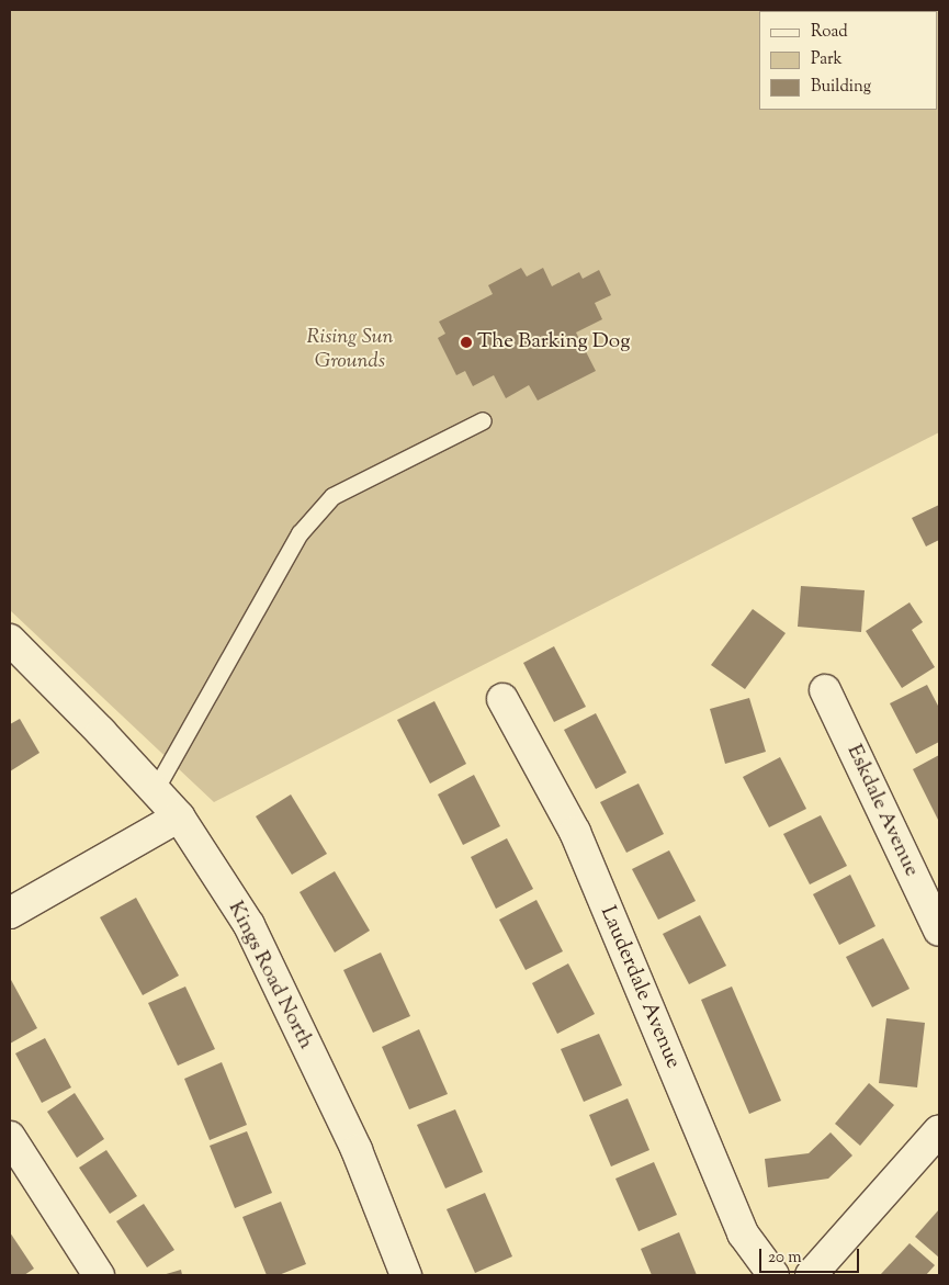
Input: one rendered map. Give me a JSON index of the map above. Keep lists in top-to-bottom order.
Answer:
{
  "streets": {
    "street": ["Eskdale Avenue", "Kings Road North", "Lauderdale Avenue"]
  },
  "parks": ["Rising Sun Grounds"],
  "places": ["The Barking Dog"],
  "legend": ["Road", "Park", "Building"],
  "scale_bar": "20 m"
}
